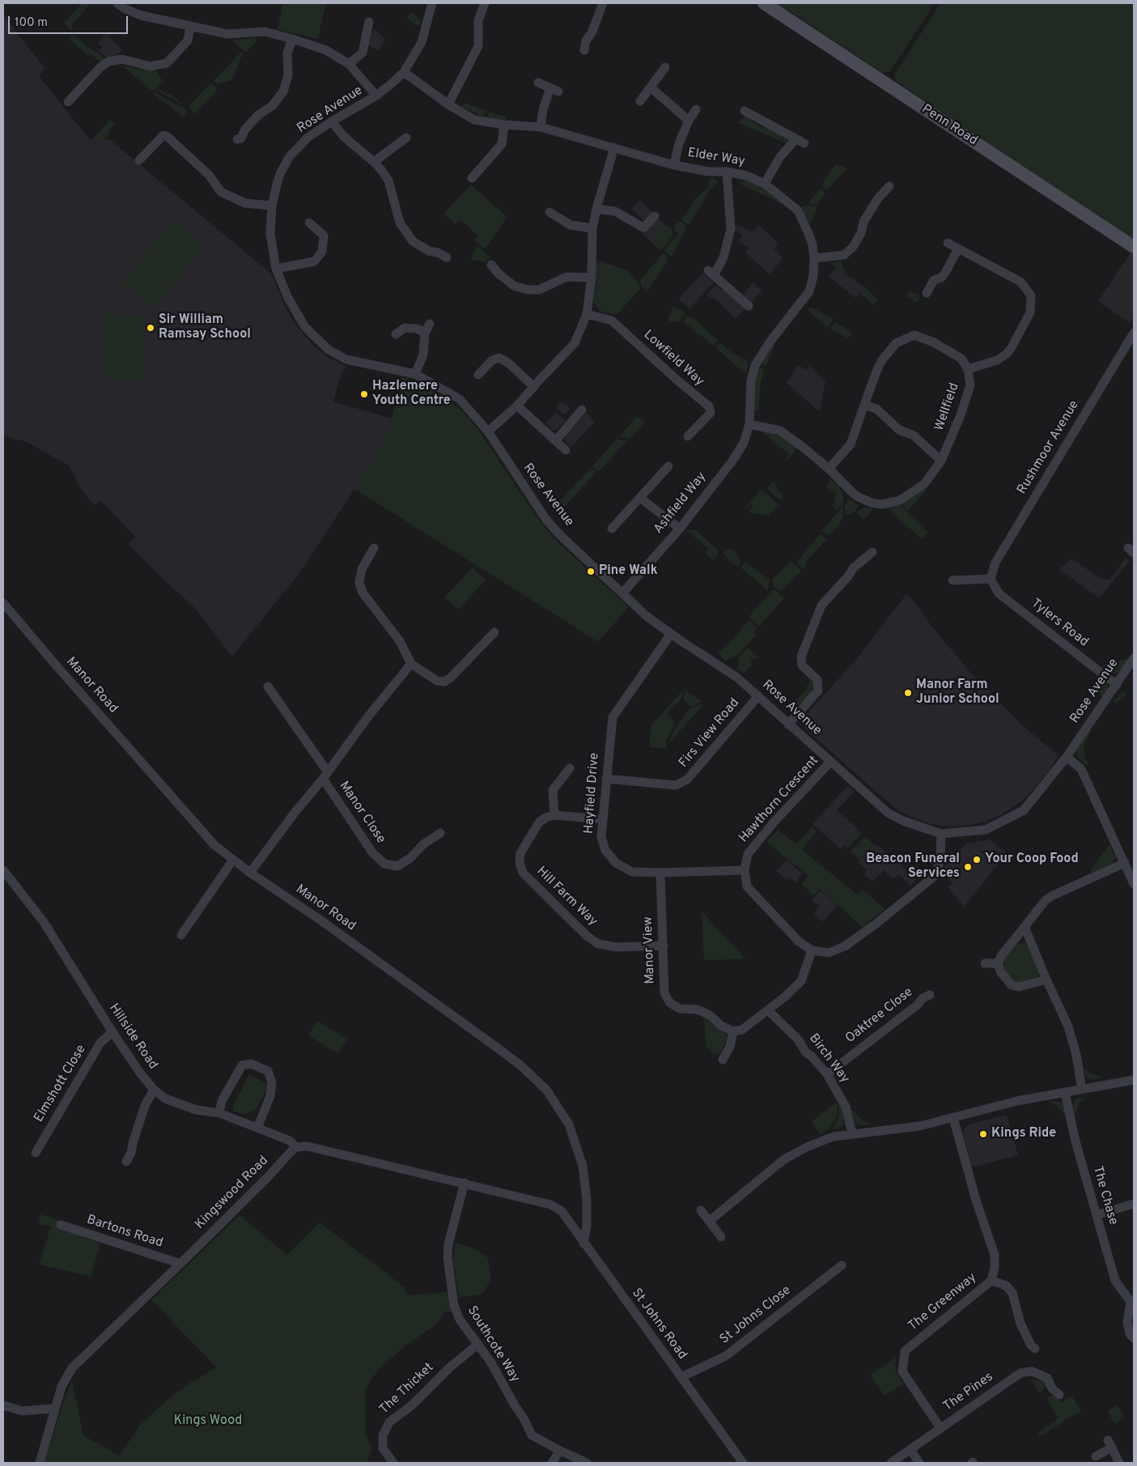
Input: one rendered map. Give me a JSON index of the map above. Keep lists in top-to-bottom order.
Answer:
{
  "streets": {
    "main road": ["Penn Road"],
    "street": [
      "Rose Avenue",
      "Elder Way",
      "Lowfield Way",
      "Wellfield",
      "Rushmoor Avenue",
      "Ashfield Way",
      "Tylers Road",
      "Manor Road",
      "Firs View Road",
      "Hayfield Drive",
      "Hawthorn Crescent",
      "Manor Close",
      "Hill Farm Way",
      "Manor View",
      "Oaktree Close",
      "Hillside Road",
      "Birch Way",
      "Elmshott Close",
      "Kingswood Road",
      "The Chase",
      "Bartons Road",
      "The Greenway",
      "St Johns Close",
      "St Johns Road",
      "Southcote Way",
      "The Thicket",
      "The Pines"
    ]
  },
  "crossings": [
    ["Rose Avenue", "Elder Way"],
    ["Rose Avenue", "Ashfield Way"],
    ["Rose Avenue", "Tylers Road"],
    ["Rose Avenue", "Firs View Road"],
    ["Rose Avenue", "Hayfield Drive"],
    ["Rose Avenue", "Hawthorn Crescent"],
    ["Elder Way", "Wellfield"],
    ["Elder Way", "Ashfield Way"],
    ["Wellfield", "Ashfield Way"],
    ["Rushmoor Avenue", "Tylers Road"],
    ["Manor Road", "Manor Close"],
    ["Manor Road", "St Johns Road"],
    ["Firs View Road", "Hayfield Drive"],
    ["Hayfield Drive", "Hawthorn Crescent"],
    ["Hayfield Drive", "Manor View"],
    ["Hill Farm Way", "Manor View"],
    ["Oaktree Close", "Birch Way"],
    ["Hillside Road", "Elmshott Close"],
    ["Hillside Road", "Kingswood Road"],
    ["Kingswood Road", "Bartons Road"],
    ["The Greenway", "The Pines"],
    ["St Johns Close", "St Johns Road"],
    ["St Johns Road", "Southcote Way"],
    ["Southcote Way", "The Thicket"]
  ],
  "parks": ["Kings Wood"],
  "places": [
    "Sir William Ramsay School",
    "Hazlemere Youth Centre",
    "Pine Walk",
    "Manor Farm Junior School",
    "Your Coop Food",
    "Beacon Funeral Services",
    "Kings Ride"
  ],
  "scale_bar": "100 m"
}
